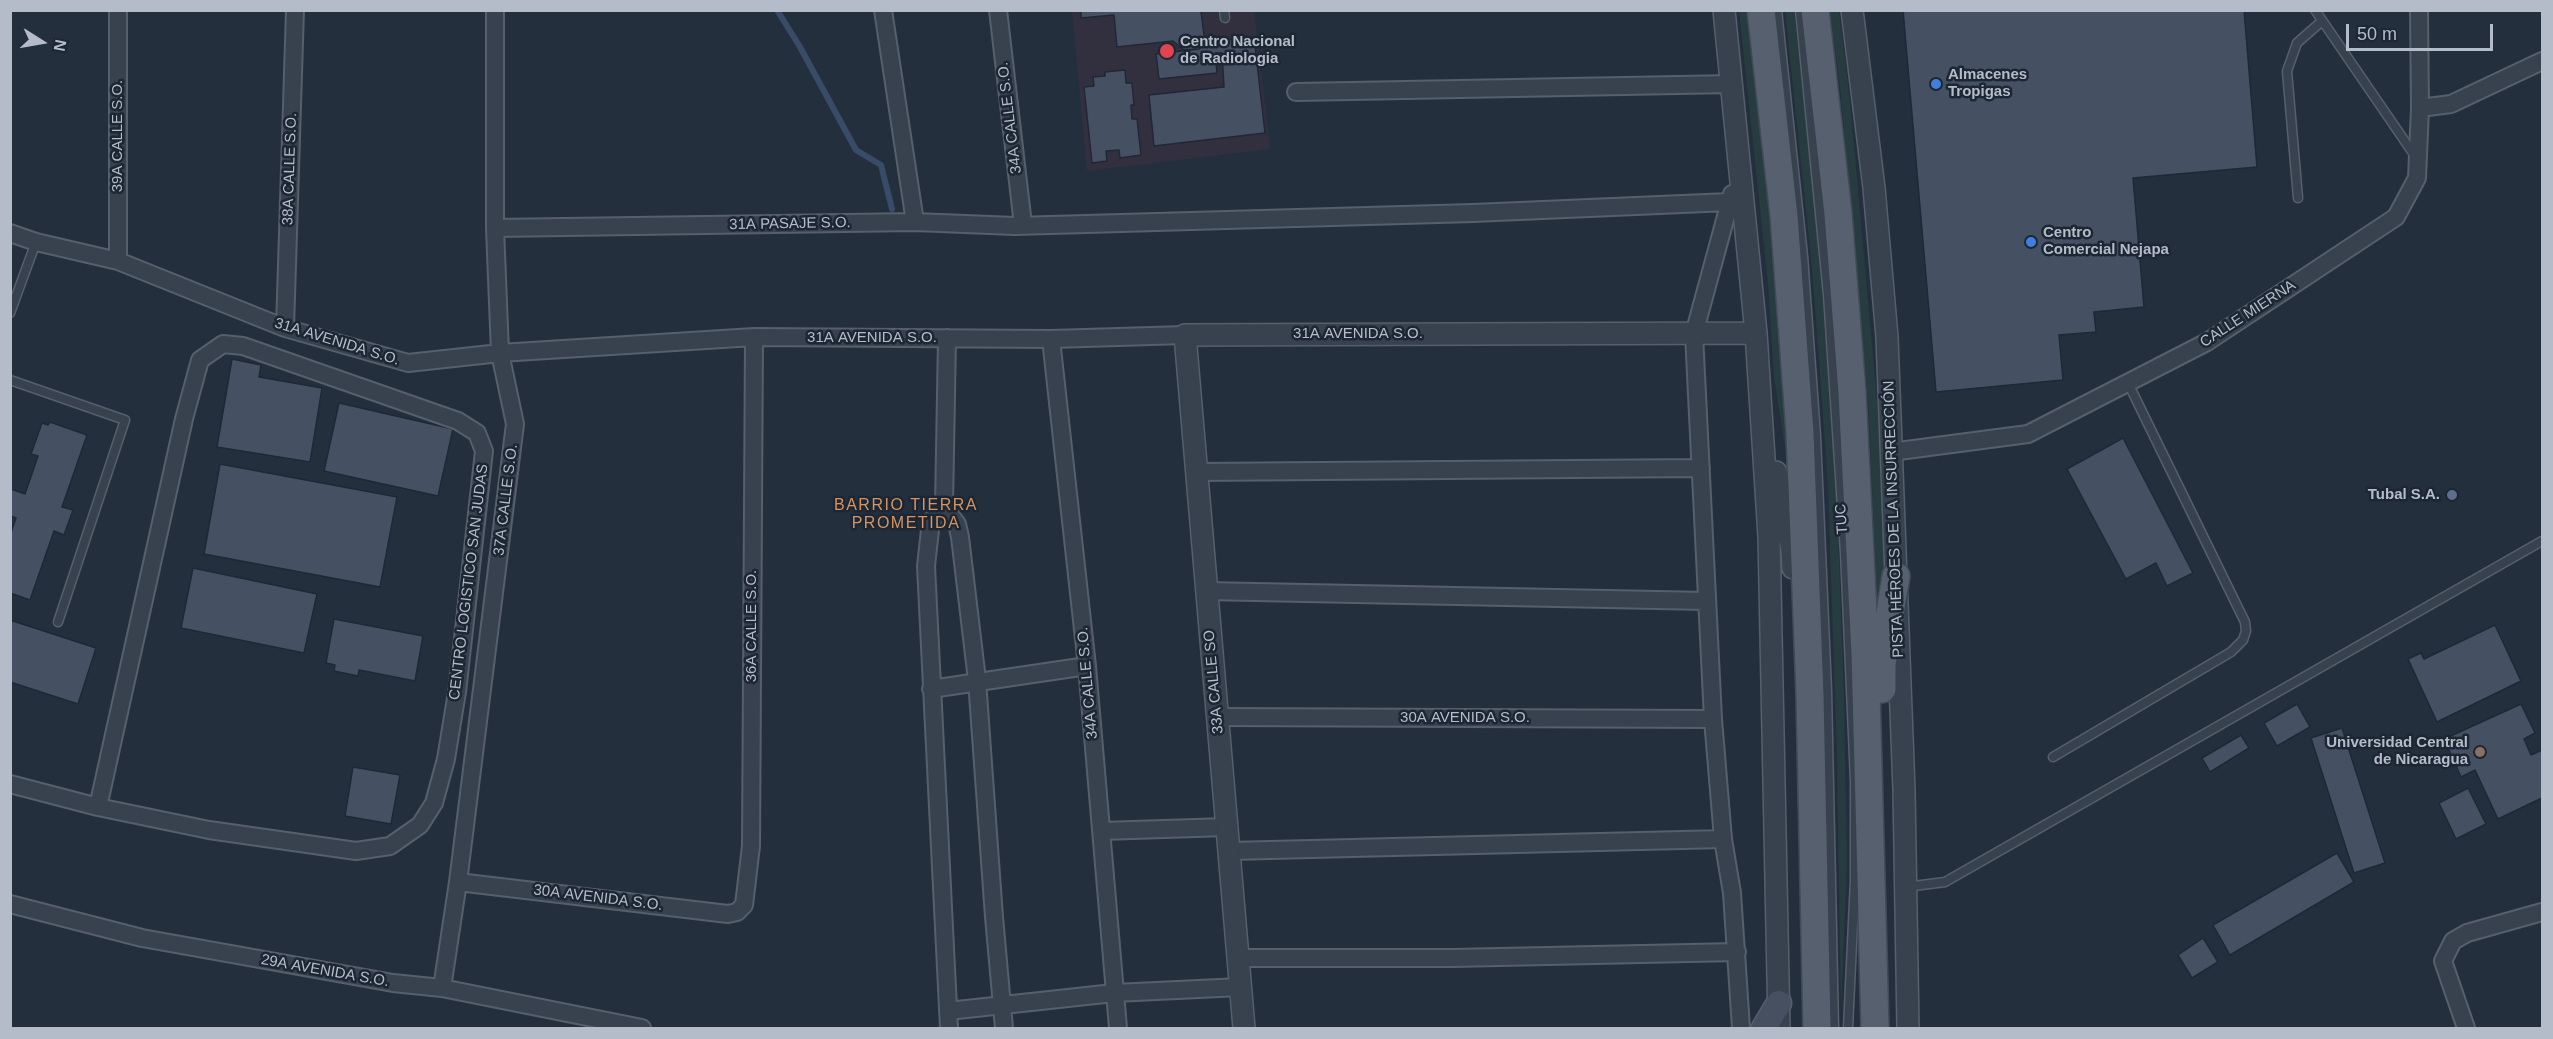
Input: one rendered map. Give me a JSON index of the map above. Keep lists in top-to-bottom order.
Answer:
{
  "streets": {
    "street": [
      "34A CALLE S.O.",
      "39A CALLE S.O.",
      "38A CALLE S.O.",
      "31A PASAJE S.O.",
      "CALLE MIERNA",
      "31A AVENIDA S.O.",
      "37A CALLE S.O.",
      "PISTA HÉROES DE LA INSURRECCIÓN",
      "CENTRO LOGISTICO SAN JUDAS",
      "36A CALLE S.O.",
      "33A CALLE SO",
      "30A AVENIDA S.O.",
      "29A AVENIDA S.O."
    ],
    "lane": ["TUC"]
  },
  "crossings": [
    ["34A CALLE S.O.", "31A PASAJE S.O."],
    ["34A CALLE S.O.", "31A AVENIDA S.O."],
    ["39A CALLE S.O.", "31A AVENIDA S.O."],
    ["38A CALLE S.O.", "31A AVENIDA S.O."],
    ["31A PASAJE S.O.", "37A CALLE S.O."],
    ["CALLE MIERNA", "PISTA HÉROES DE LA INSURRECCIÓN"],
    ["31A AVENIDA S.O.", "37A CALLE S.O."],
    ["31A AVENIDA S.O.", "36A CALLE S.O."],
    ["31A AVENIDA S.O.", "33A CALLE SO"],
    ["37A CALLE S.O.", "30A AVENIDA S.O."],
    ["37A CALLE S.O.", "29A AVENIDA S.O."],
    ["36A CALLE S.O.", "30A AVENIDA S.O."],
    ["33A CALLE SO", "30A AVENIDA S.O."]
  ],
  "districts": ["BARRIO TIERRA PROMETIDA"],
  "places": [
    "Centro Nacional de Radiologia",
    "Almacenes Tropigas",
    "Centro Comercial Nejapa",
    "Tubal S.A.",
    "Universidad Central de Nicaragua"
  ],
  "scale_bar": "50 m",
  "north": "right"
}
